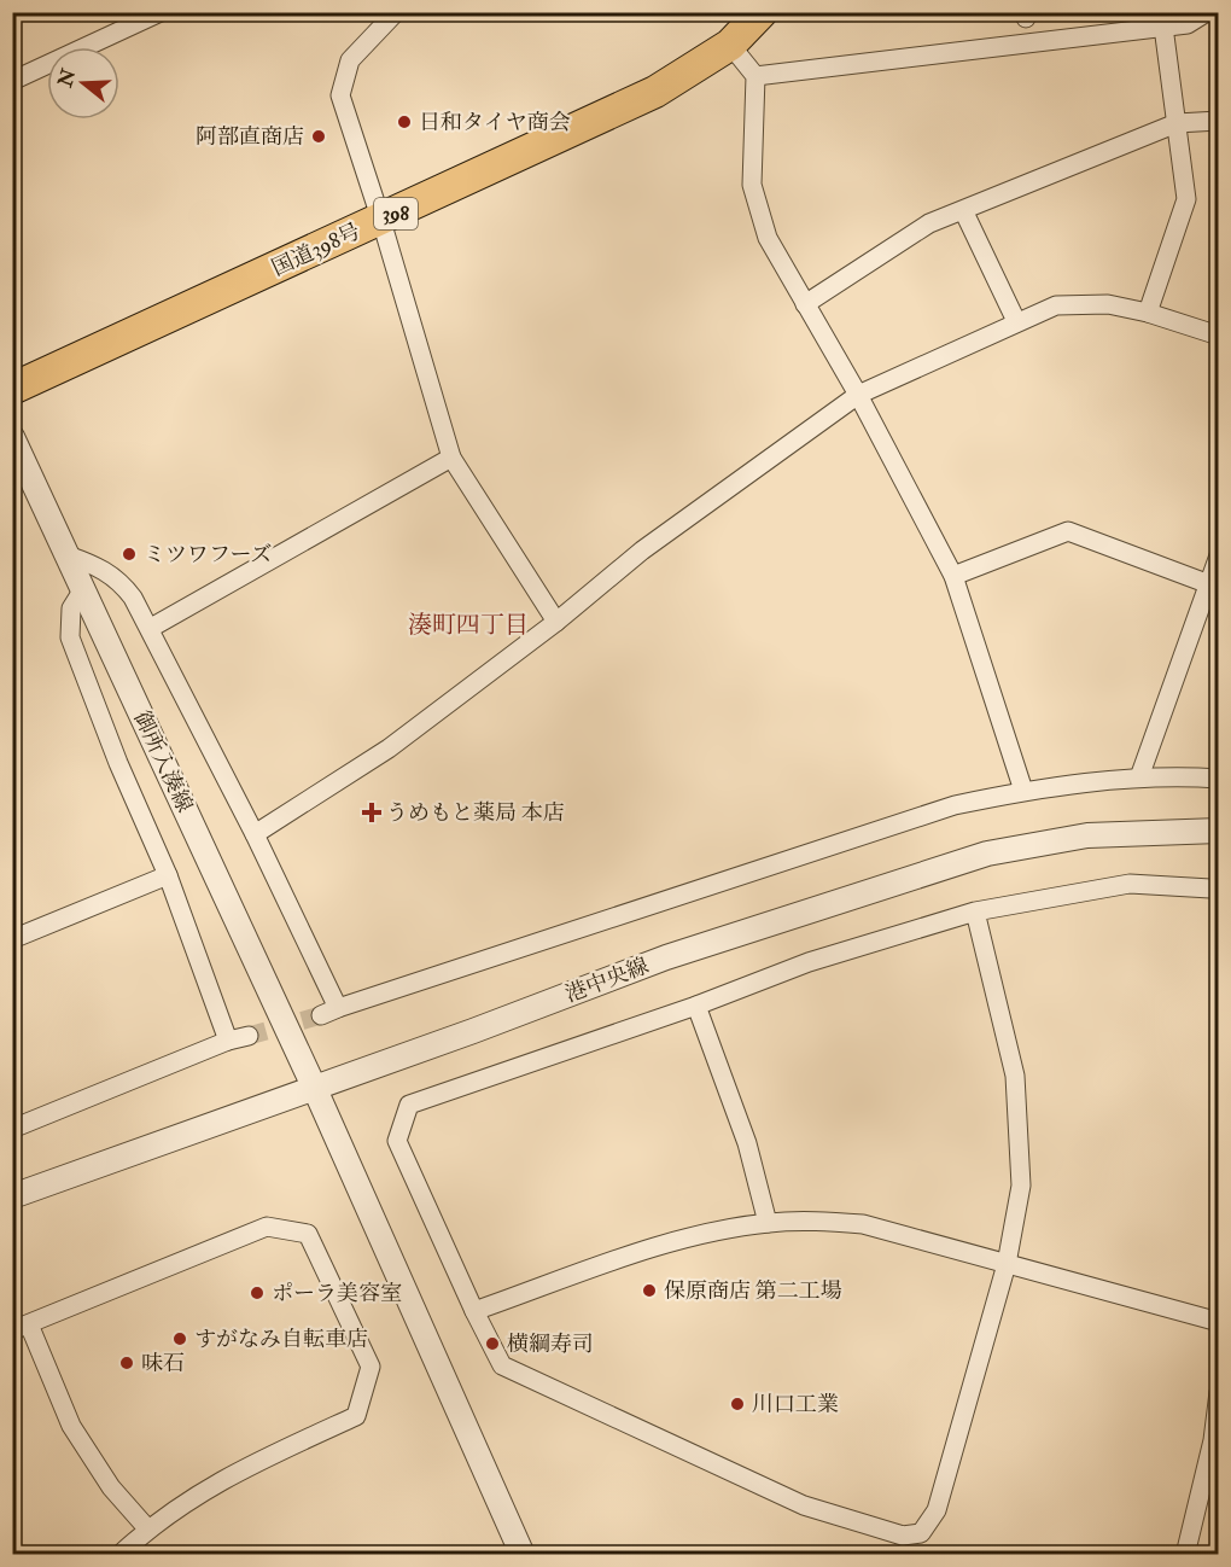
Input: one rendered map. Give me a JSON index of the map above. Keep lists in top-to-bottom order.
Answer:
{
  "streets": {
    "highway": ["398", "国道398号"],
    "street": ["御所入湊線", "港中央線"]
  },
  "crossings": [
    ["御所入湊線", "港中央線"]
  ],
  "districts": ["湊町四丁目"],
  "places": {
    "other": [
      "日和タイヤ商会",
      "阿部直商店",
      "ミツワフーズ",
      "保原商店 第二工場",
      "ポーラ美容室",
      "すがなみ自転車店",
      "横綱寿司",
      "味石",
      "川口工業"
    ],
    "health": ["うめもと薬局 本店"]
  },
  "north": "left"
}
